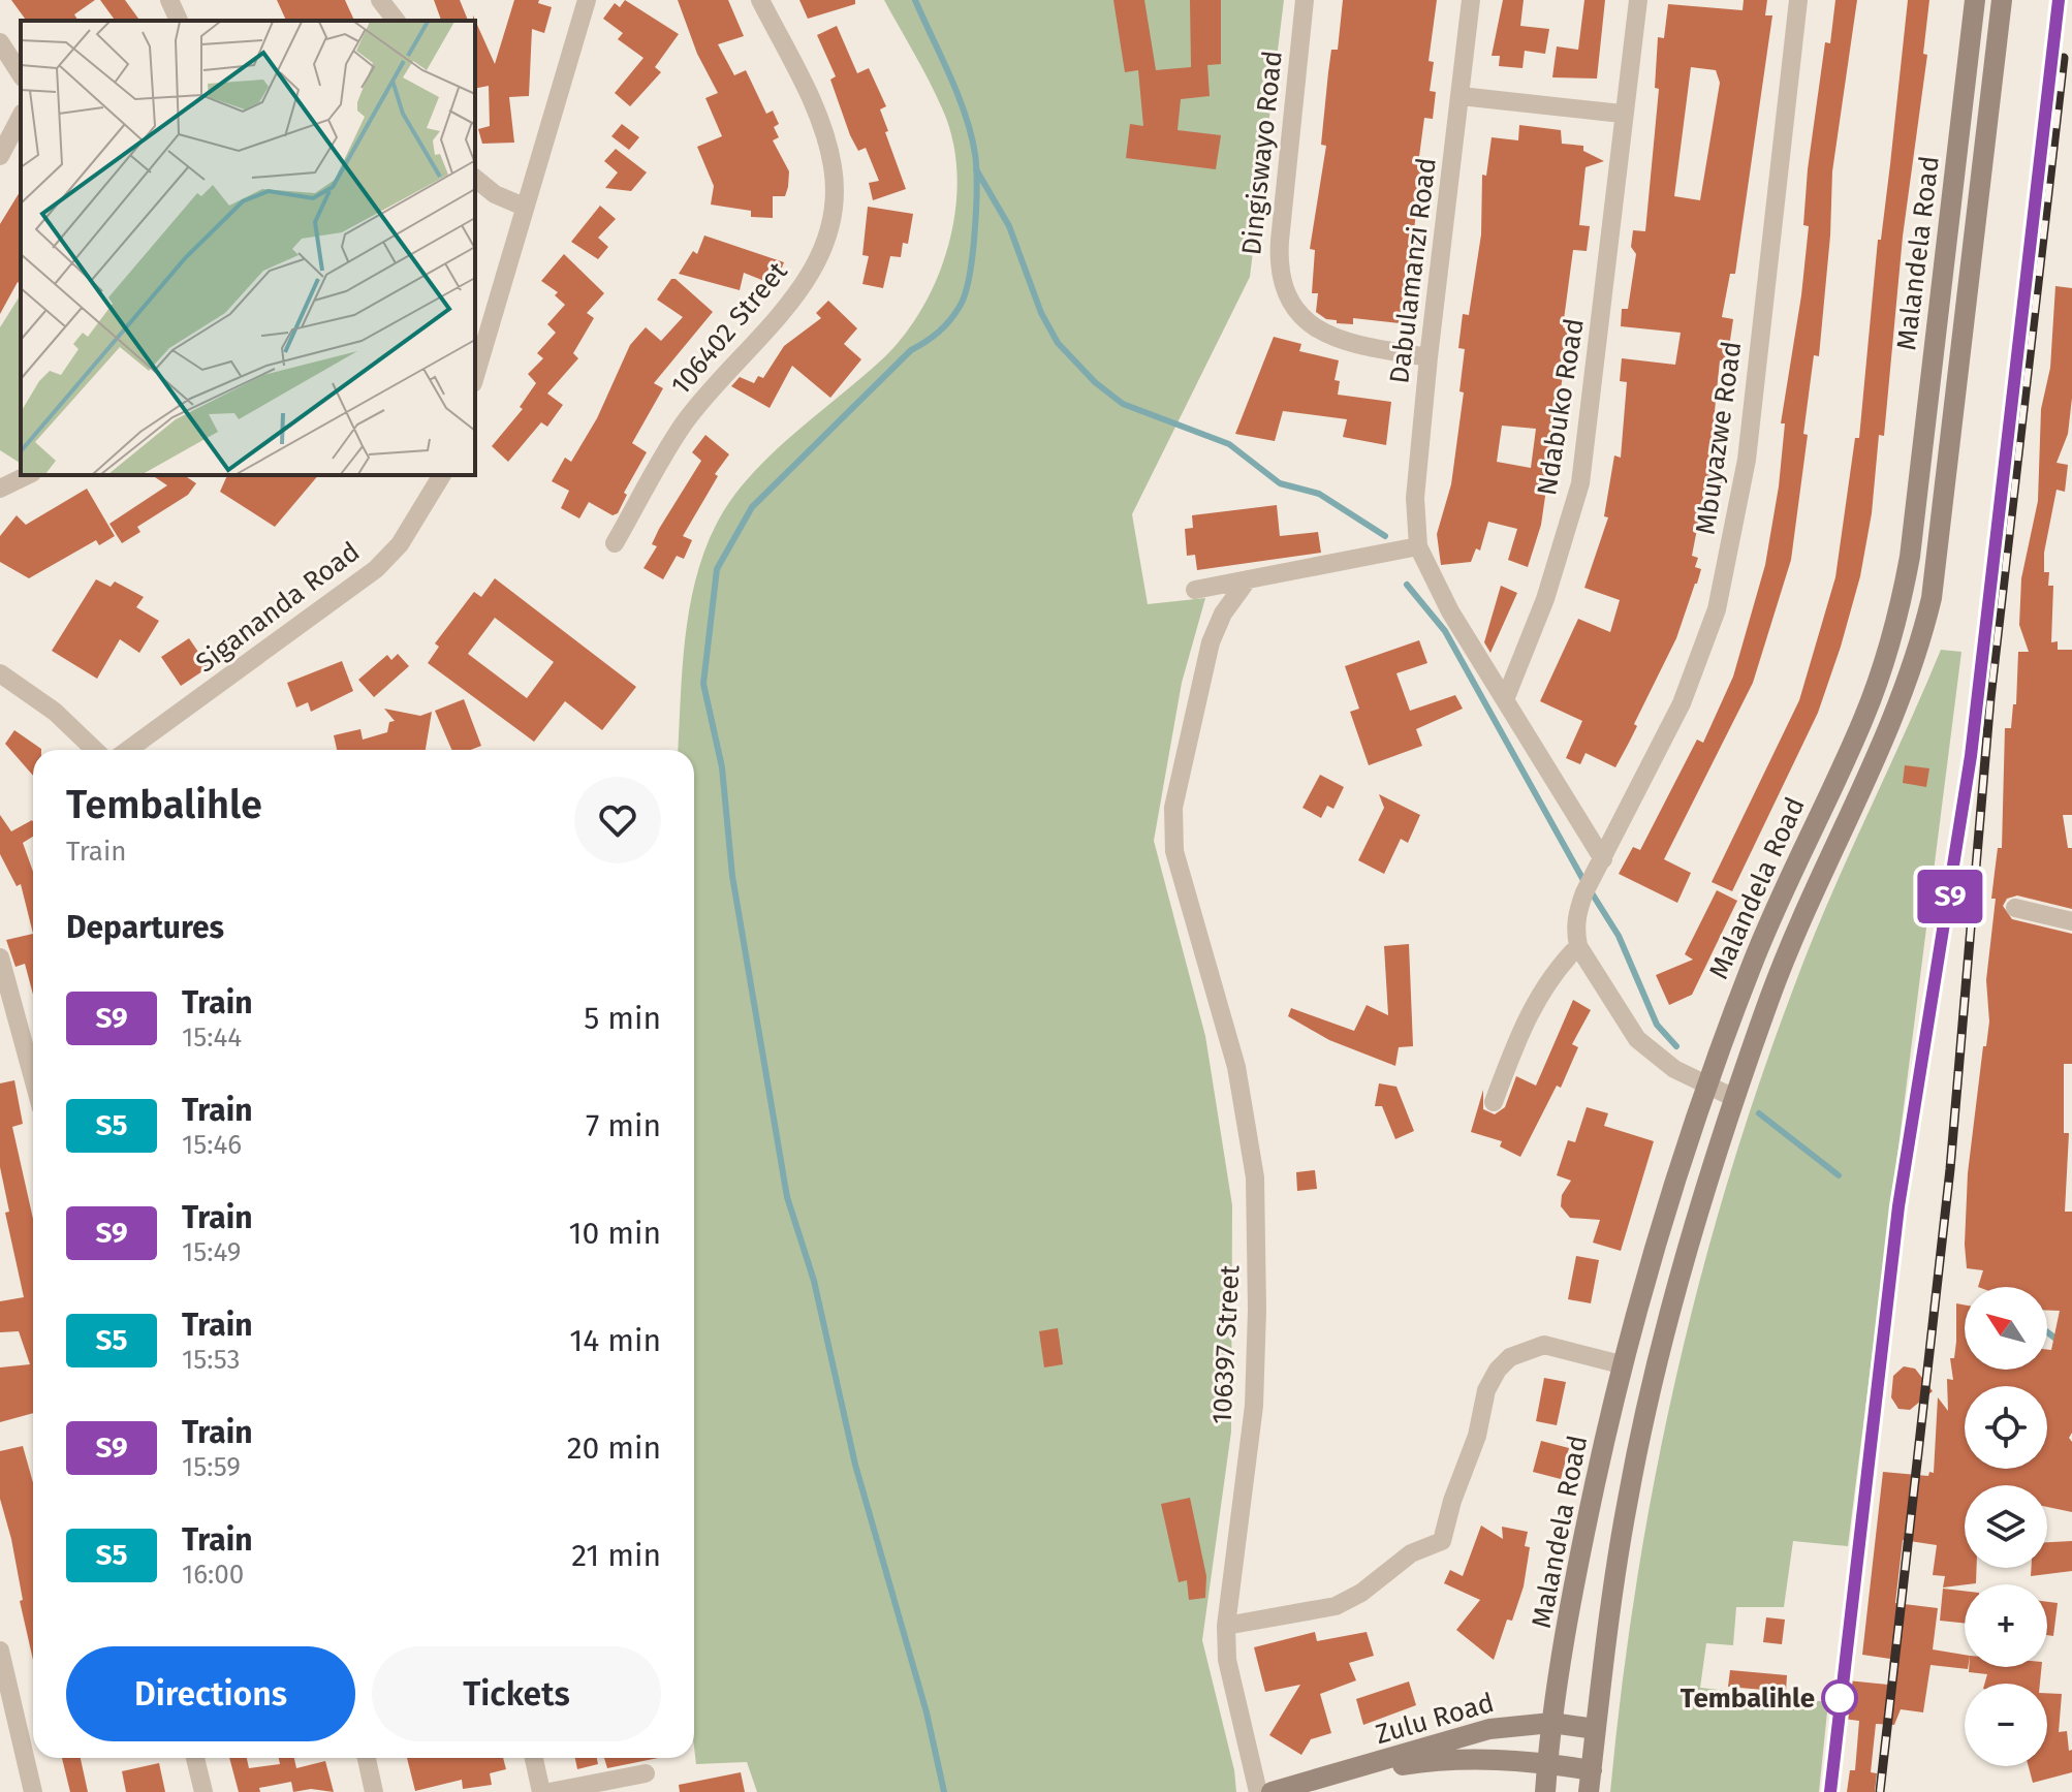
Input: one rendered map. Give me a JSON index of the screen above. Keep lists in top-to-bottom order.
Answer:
{
  "streets": {
    "main road": ["Malandela Road", "Zulu Road"],
    "street": [
      "Dingiswayo Road",
      "Dabulamanzi Road",
      "106402 Street",
      "Ndabuko Road",
      "Mbuyazwe Road",
      "Sigananda Road",
      "106397 Street"
    ]
  },
  "crossings": [
    ["Dingiswayo Road", "Dabulamanzi Road"],
    ["Malandela Road", "Zulu Road"],
    ["Dabulamanzi Road", "Ndabuko Road"],
    ["Dabulamanzi Road", "Mbuyazwe Road"]
  ],
  "places": ["Tembalihle"],
  "north": "top left",
  "page": {
    "on_map": "S9",
    "heading": [
      ["Tembalihle", "Train"],
      "Departures"
    ],
    "list": [
      {
        "mark": "S9",
        "name": "Train",
        "note": "15:44",
        "value": "5 min"
      },
      {
        "mark": "S5",
        "name": "Train",
        "note": "15:46",
        "value": "7 min"
      },
      {
        "mark": "S9",
        "name": "Train",
        "note": "15:49",
        "value": "10 min"
      },
      {
        "mark": "S5",
        "name": "Train",
        "note": "15:53",
        "value": "14 min"
      },
      {
        "mark": "S9",
        "name": "Train",
        "note": "15:59",
        "value": "20 min"
      },
      {
        "mark": "S5",
        "name": "Train",
        "note": "16:00",
        "value": "21 min"
      }
    ],
    "map_buttons": ["+", "−"],
    "buttons": ["Directions", "Tickets"]
  }
}
